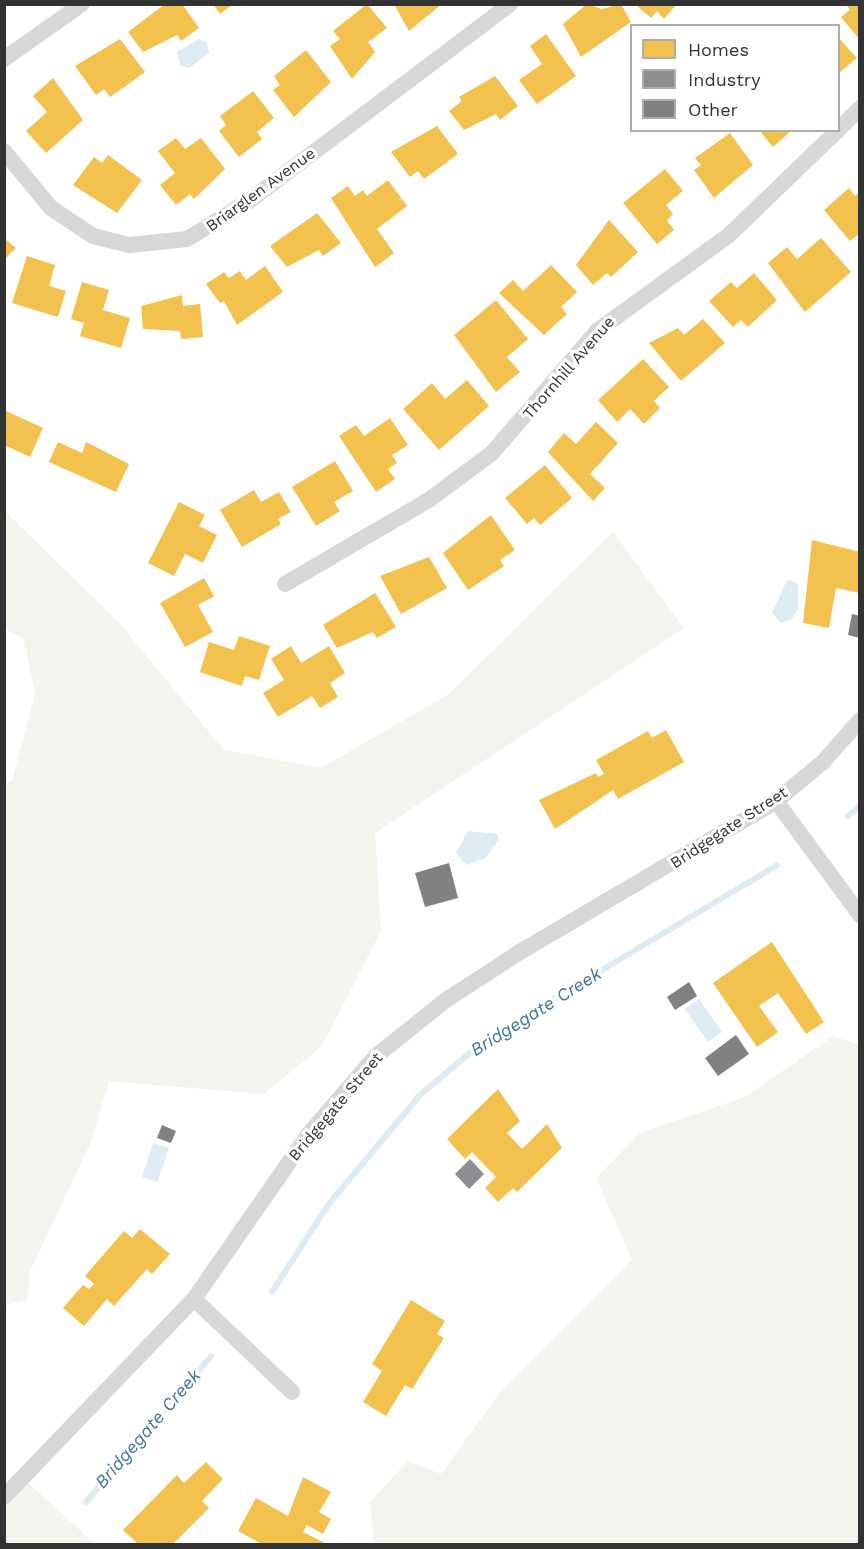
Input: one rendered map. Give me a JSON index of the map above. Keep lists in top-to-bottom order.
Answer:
{
  "streets": {
    "street": ["Briarglen Avenue", "Thornhill Avenue", "Bridgegate Street"]
  },
  "water": ["Bridgegate Creek"],
  "legend": ["Homes", "Industry", "Other"]
}
